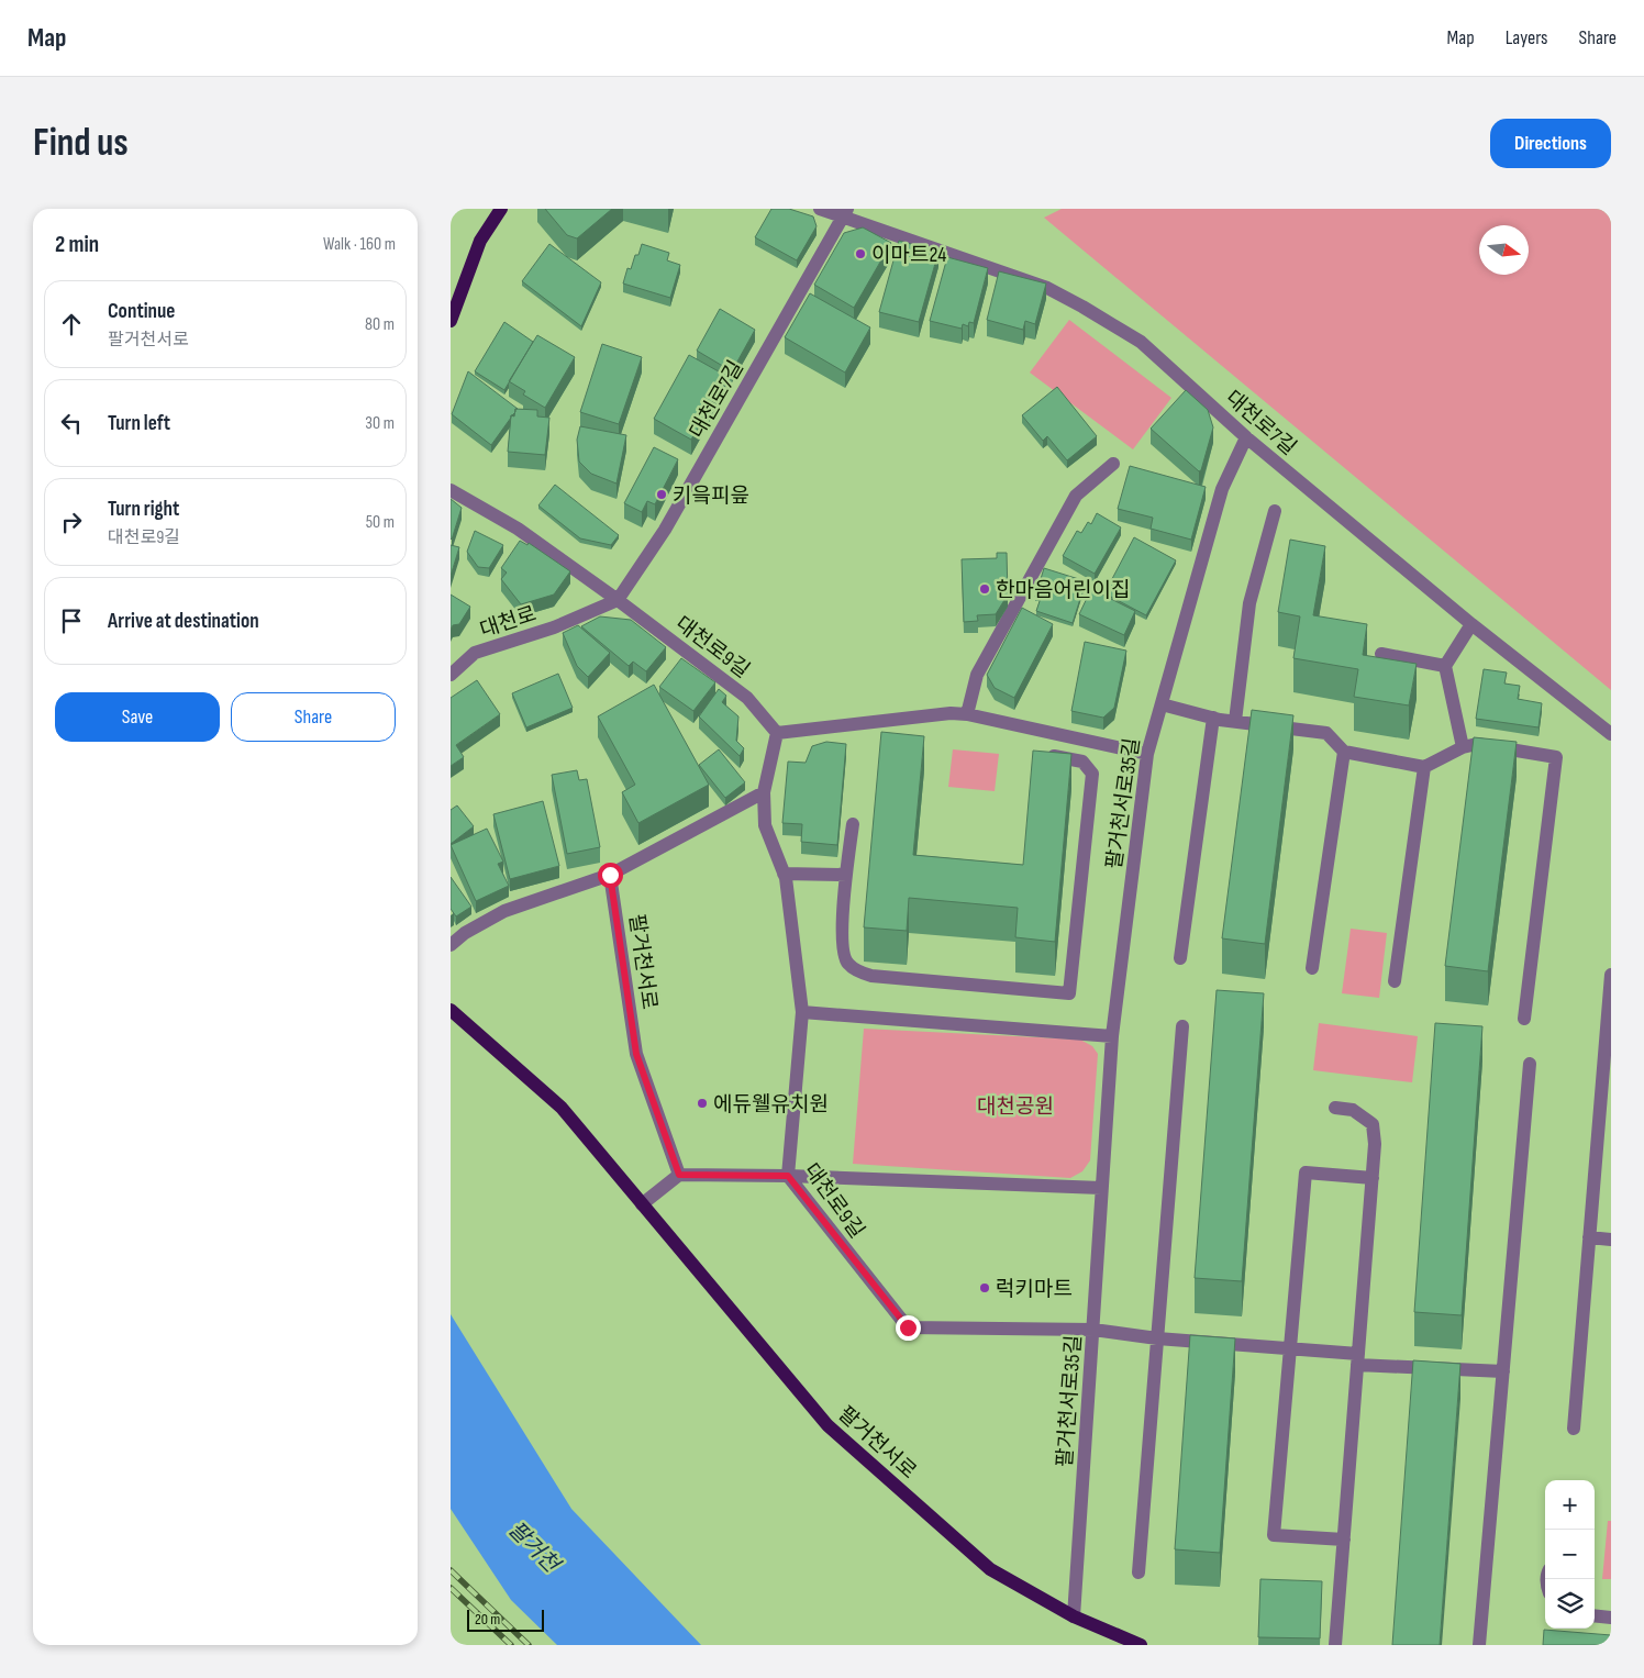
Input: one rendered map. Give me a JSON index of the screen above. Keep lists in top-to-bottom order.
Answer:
{
  "streets": {
    "main road": ["팔거천서로"],
    "street": [
      "대천로7길",
      "대천로",
      "대천로9길",
      "팔거천서로35길"
    ]
  },
  "crossings": [
    ["대천로7길", "대천로"],
    ["대천로7길", "대천로9길"],
    ["대천로7길", "팔거천서로35길"],
    ["대천로", "대천로9길"],
    ["대천로9길", "팔거천서로35길"],
    ["팔거천서로35길", "팔거천서로"]
  ],
  "water": ["팔거천"],
  "parks": ["대천공원"],
  "places": [
    "이마트24",
    "키읔피읖",
    "한마음어린이집",
    "에듀웰유치원",
    "럭키마트"
  ],
  "scale_bar": "20 m",
  "north": "right",
  "page": {
    "header": "Map",
    "nav": ["Map", "Layers", "Share"],
    "buttons": [
      "Directions",
      ["Save", "Share"]
    ],
    "title": "Find us",
    "heading": ["2 min", "Walk · 160 m"],
    "list": [
      ["Continue", "팔거천서로", "80 m"],
      ["Turn left", "30 m"],
      ["Turn right", "대천로9길", "50 m"],
      "Arrive at destination"
    ],
    "map_buttons": ["+", "−"],
    "scale": "20 m"
  }
}
